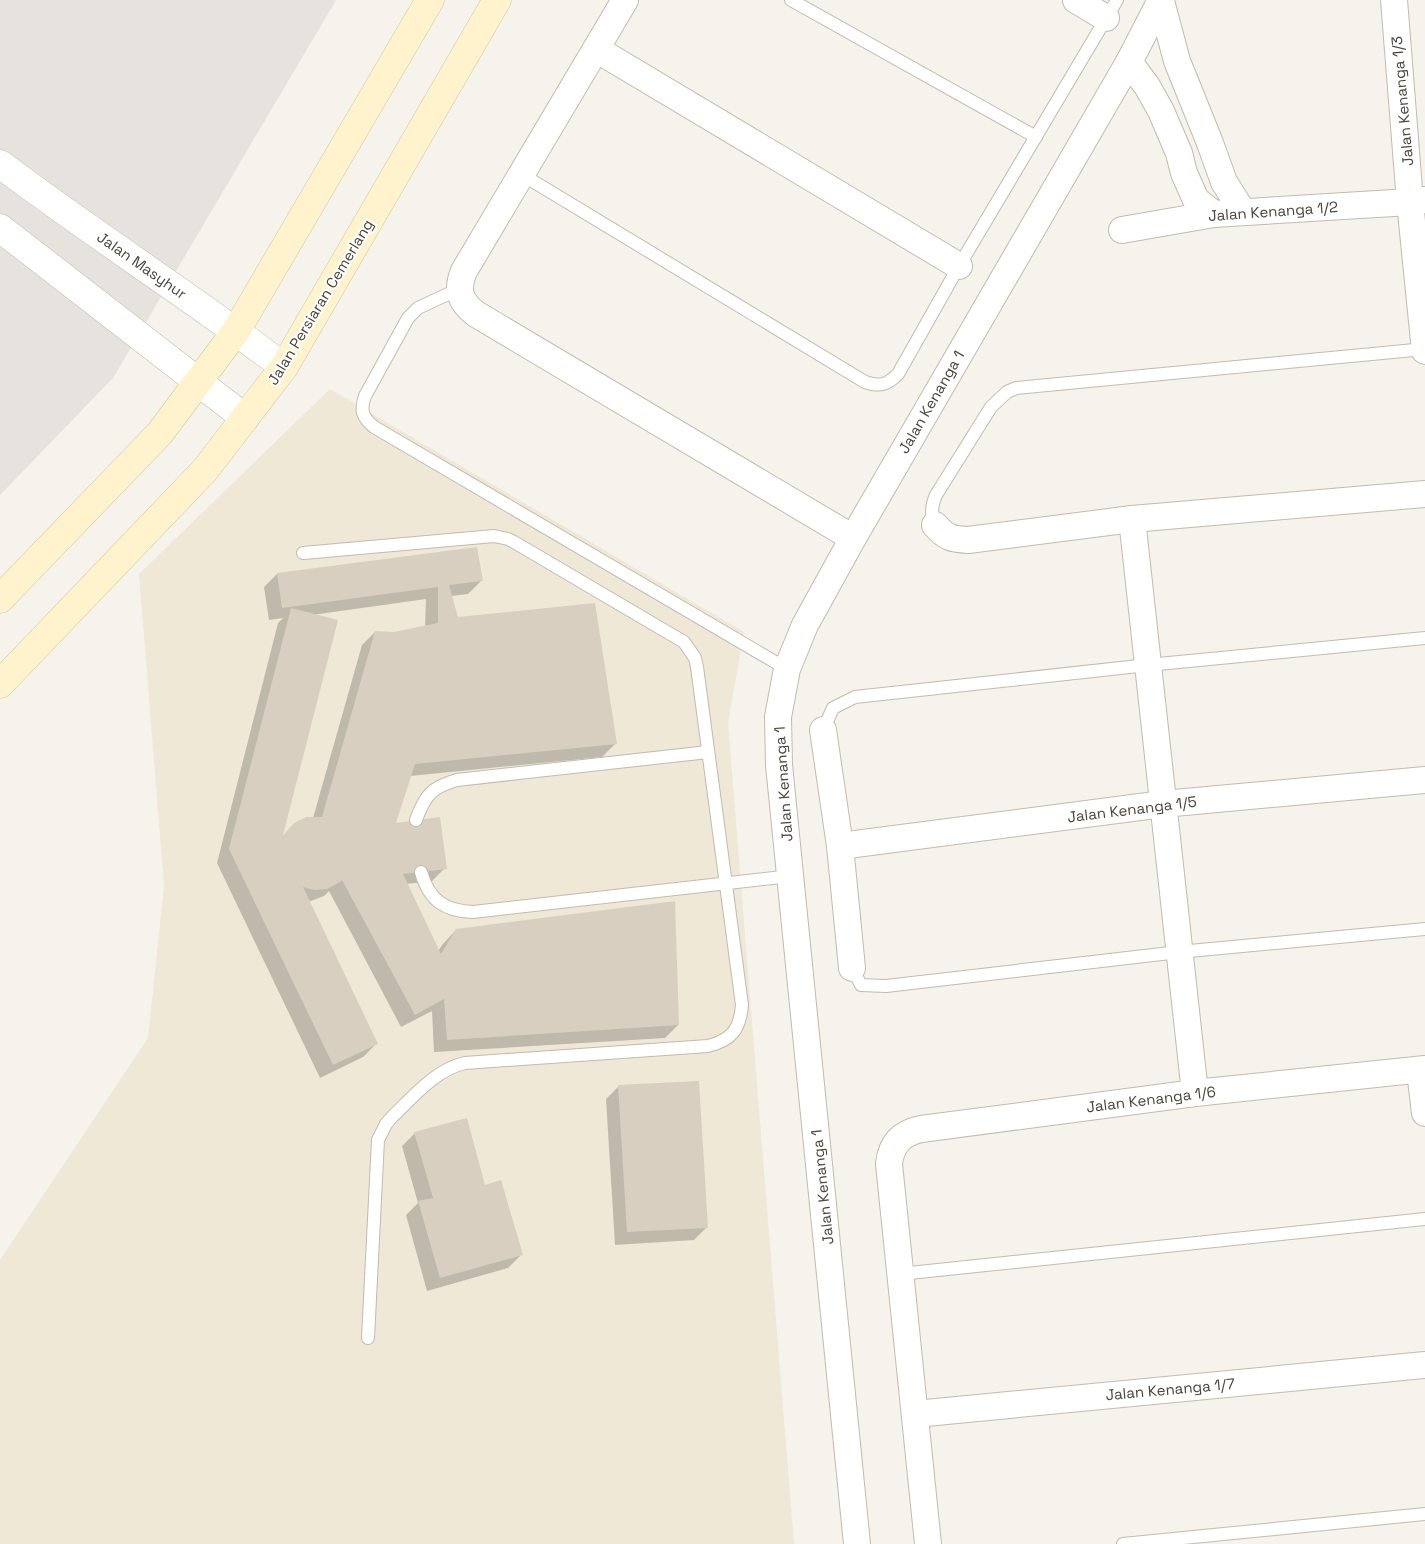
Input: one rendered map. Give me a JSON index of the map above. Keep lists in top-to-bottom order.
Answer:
{
  "streets": {
    "main road": ["Jalan Persiaran Cemerlang"],
    "street": [
      "Jalan Kenanga 1/3",
      "Jalan Kenanga 1/2",
      "Jalan Masyhur",
      "Jalan Kenanga 1",
      "Jalan Kenanga 1/5",
      "Jalan Kenanga 1/6",
      "Jalan Kenanga 1/7"
    ]
  },
  "crossings": [
    ["Jalan Kenanga 1/3", "Jalan Kenanga 1/2"],
    ["Jalan Masyhur", "Jalan Persiaran Cemerlang"]
  ]
}
